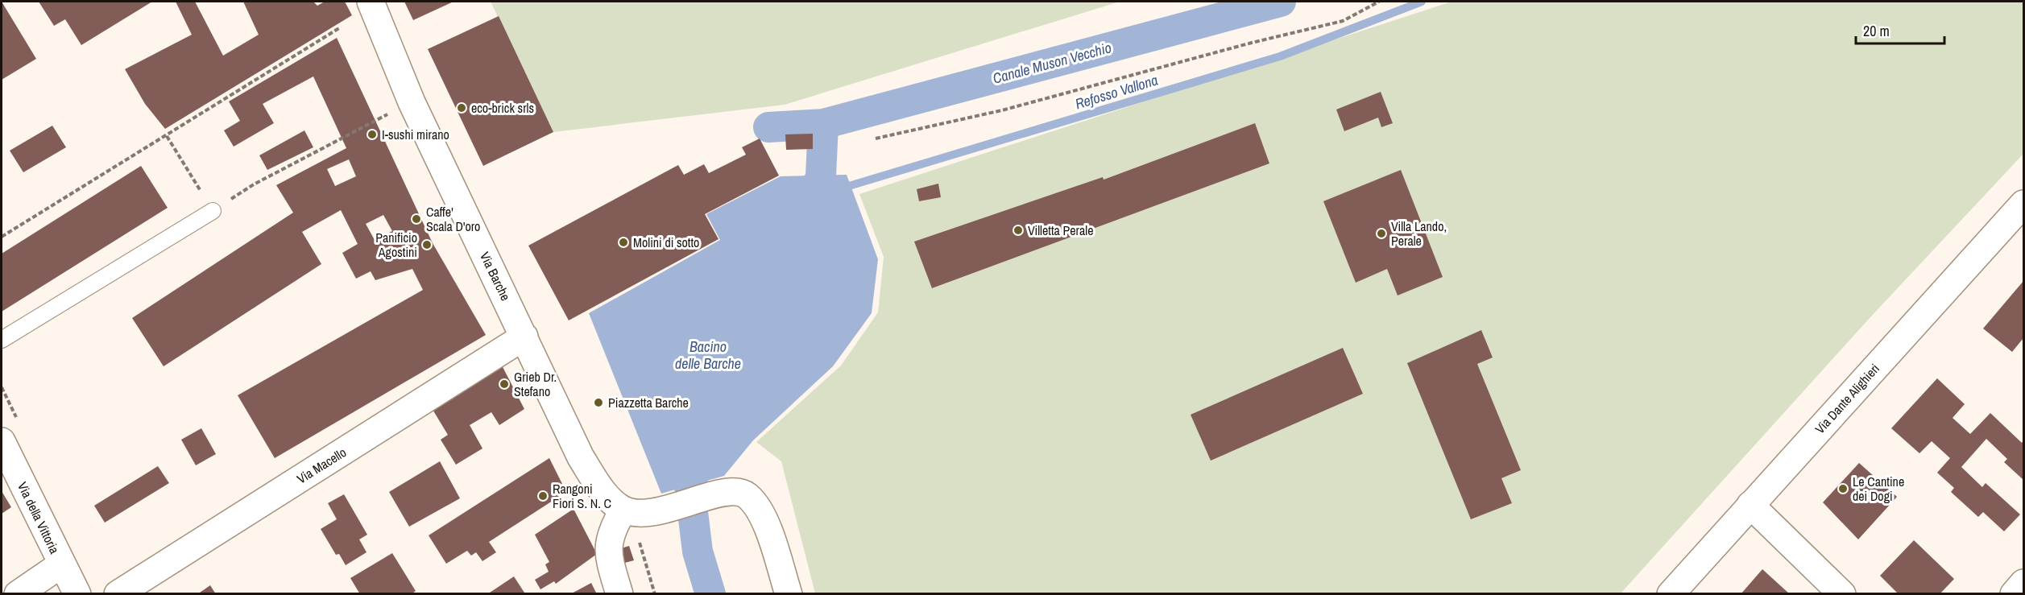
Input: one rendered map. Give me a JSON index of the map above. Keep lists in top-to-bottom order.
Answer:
{
  "streets": {
    "street": [
      "Via Barche",
      "Via Dante Alighieri",
      "Via Macello",
      "Via della Vittoria"
    ]
  },
  "crossings": [
    ["Via Barche", "Via Macello"]
  ],
  "water": ["Canale Muson Vecchio", "Refosso Vallona", "Bacino delle Barche"],
  "places": [
    "eco-brick srls",
    "I-sushi mirano",
    "Caffe' Scala D'oro",
    "Villetta Perale",
    "Villa Lando, Perale",
    "Molini di sotto",
    "Panificio Agostini",
    "Grieb Dr. Stefano",
    "Piazzetta Barche",
    "Le Cantine dei Dogi",
    "Rangoni Fiori S. N. C"
  ],
  "scale_bar": "20 m"
}
